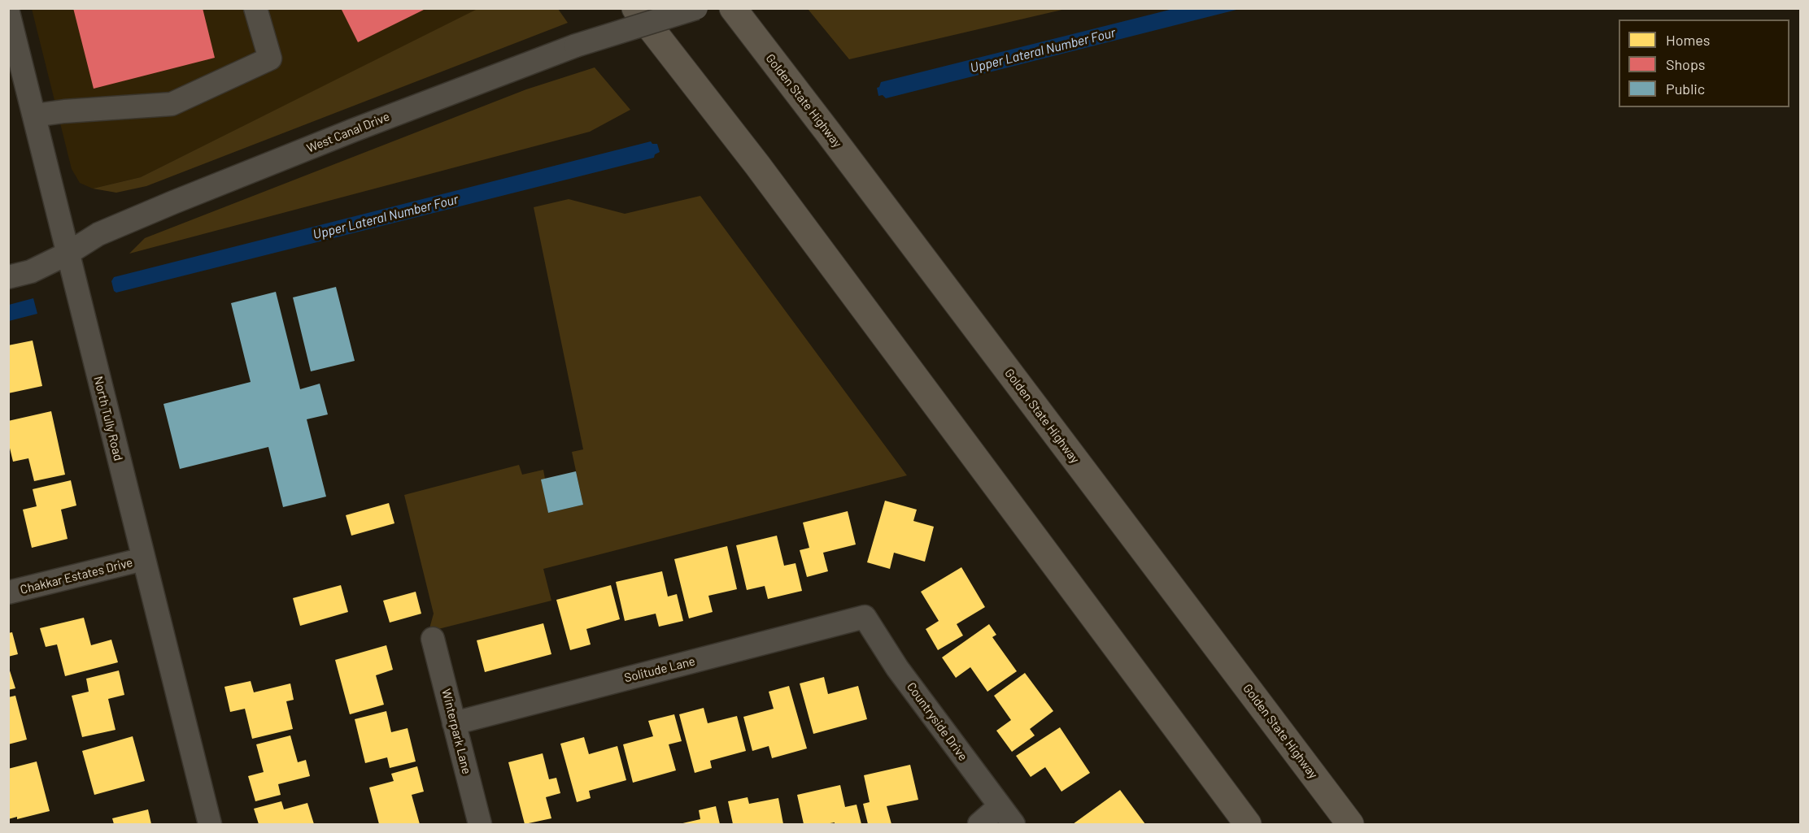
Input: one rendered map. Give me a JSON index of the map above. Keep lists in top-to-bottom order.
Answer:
{
  "streets": {
    "highway": ["Golden State Highway"],
    "street": [
      "West Canal Drive",
      "North Tully Road",
      "Chakkar Estates Drive",
      "Solitude Lane",
      "Countryside Drive",
      "Winterpark Lane"
    ]
  },
  "crossings": [
    ["West Canal Drive", "North Tully Road"],
    ["North Tully Road", "Chakkar Estates Drive"],
    ["Solitude Lane", "Countryside Drive"],
    ["Solitude Lane", "Winterpark Lane"]
  ],
  "water": ["Upper Lateral Number Four"],
  "legend": ["Homes", "Shops", "Public"]
}
